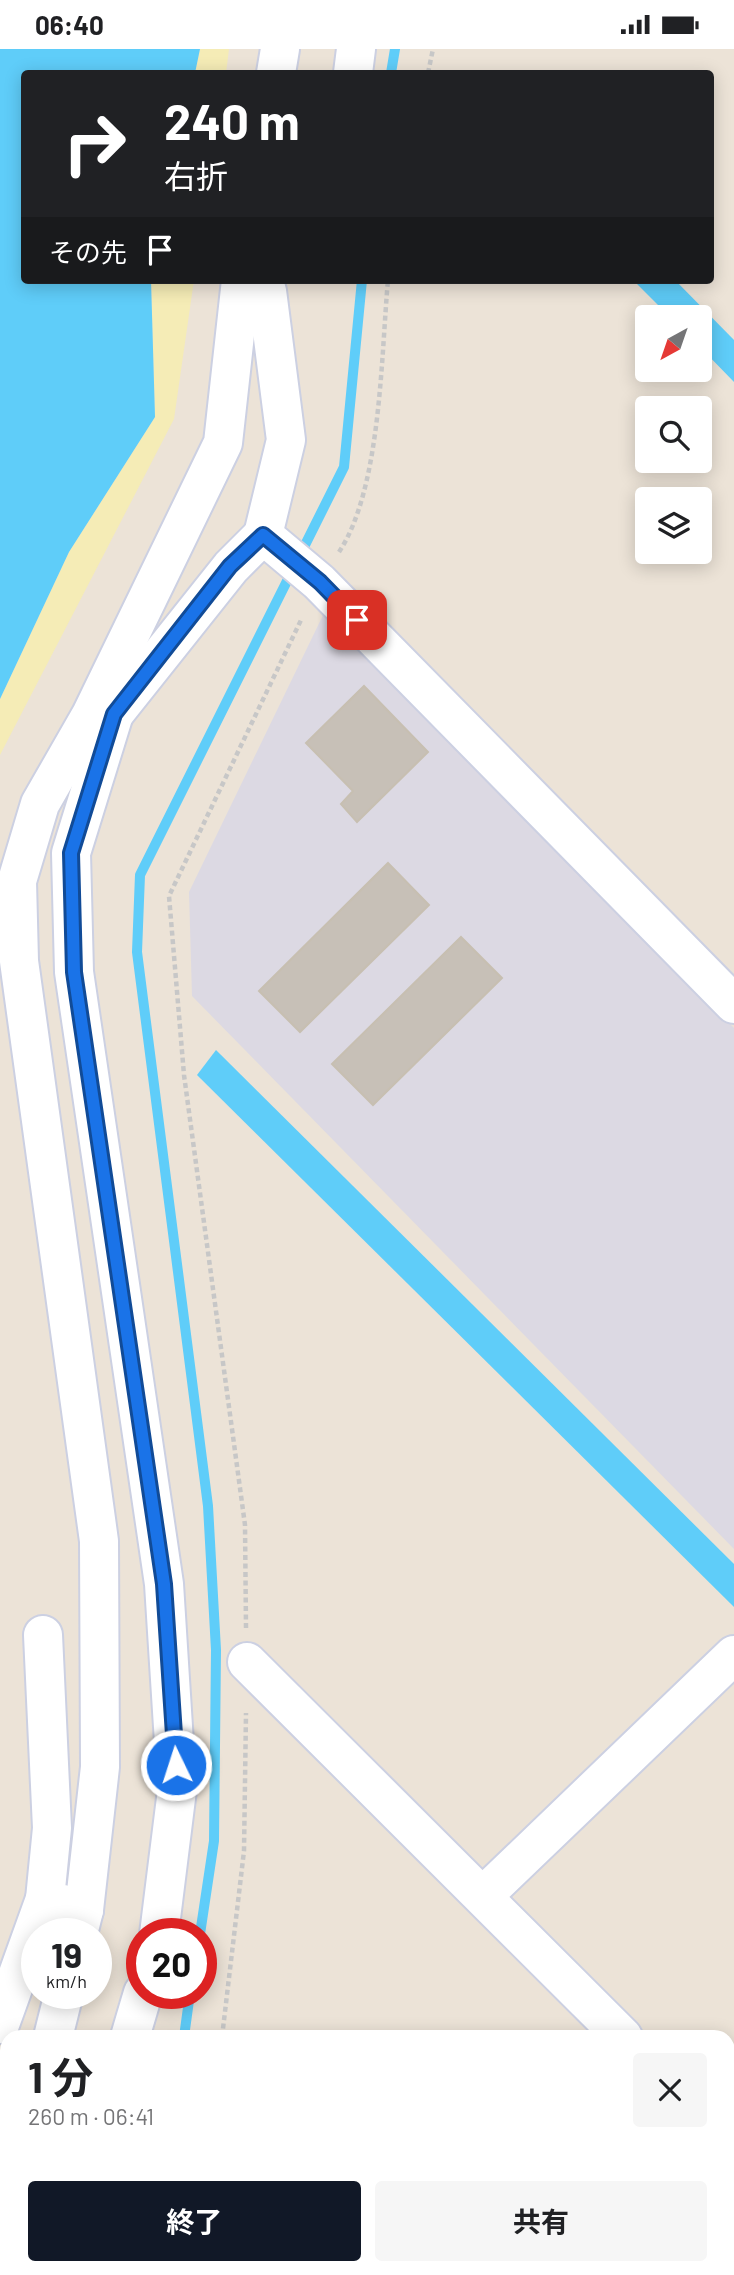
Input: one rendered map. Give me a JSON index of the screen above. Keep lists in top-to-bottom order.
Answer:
{
  "north": "bottom left",
  "page": {
    "status": "06:40",
    "turn": ["240 m", "右折"],
    "then": "その先",
    "speed": "19 km/h",
    "limit": "20",
    "heading": ["1 分", "260 m · 06:41"],
    "buttons": ["終了", "共有"]
  }
}
